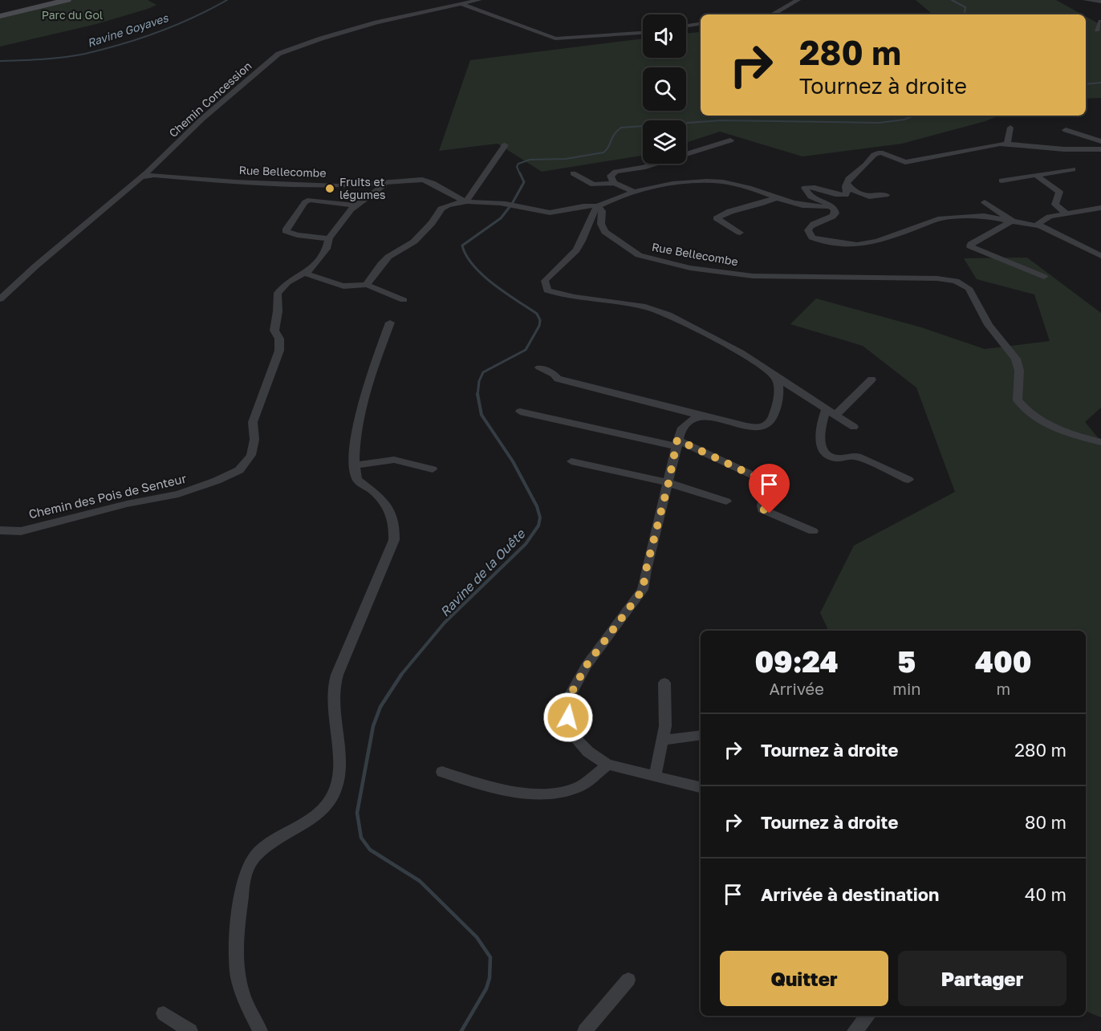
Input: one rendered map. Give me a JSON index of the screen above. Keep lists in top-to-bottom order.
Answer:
{
  "streets": {
    "street": ["Chemin Concession", "Rue Bellecombe", "Chemin des Pois de Senteur"]
  },
  "crossings": [
    ["Chemin Concession", "Rue Bellecombe"],
    ["Rue Bellecombe", "Chemin des Pois de Senteur"]
  ],
  "water": ["Ravine Goyaves", "Ravine de la Ouête"],
  "parks": ["Parc du Gol"],
  "places": ["Fruits et légumes"],
  "page": {
    "turn": ["280 m", "Tournez à droite"],
    "eta": [
      "09:24",
      "Arrivée",
      "5",
      "min",
      "400",
      "m"
    ],
    "list": [
      {
        "name": "Tournez à droite",
        "value": "280 m"
      },
      {
        "name": "Tournez à droite",
        "value": "80 m"
      },
      {
        "name": "Arrivée à destination",
        "value": "40 m"
      }
    ],
    "buttons": ["Quitter", "Partager"]
  }
}
